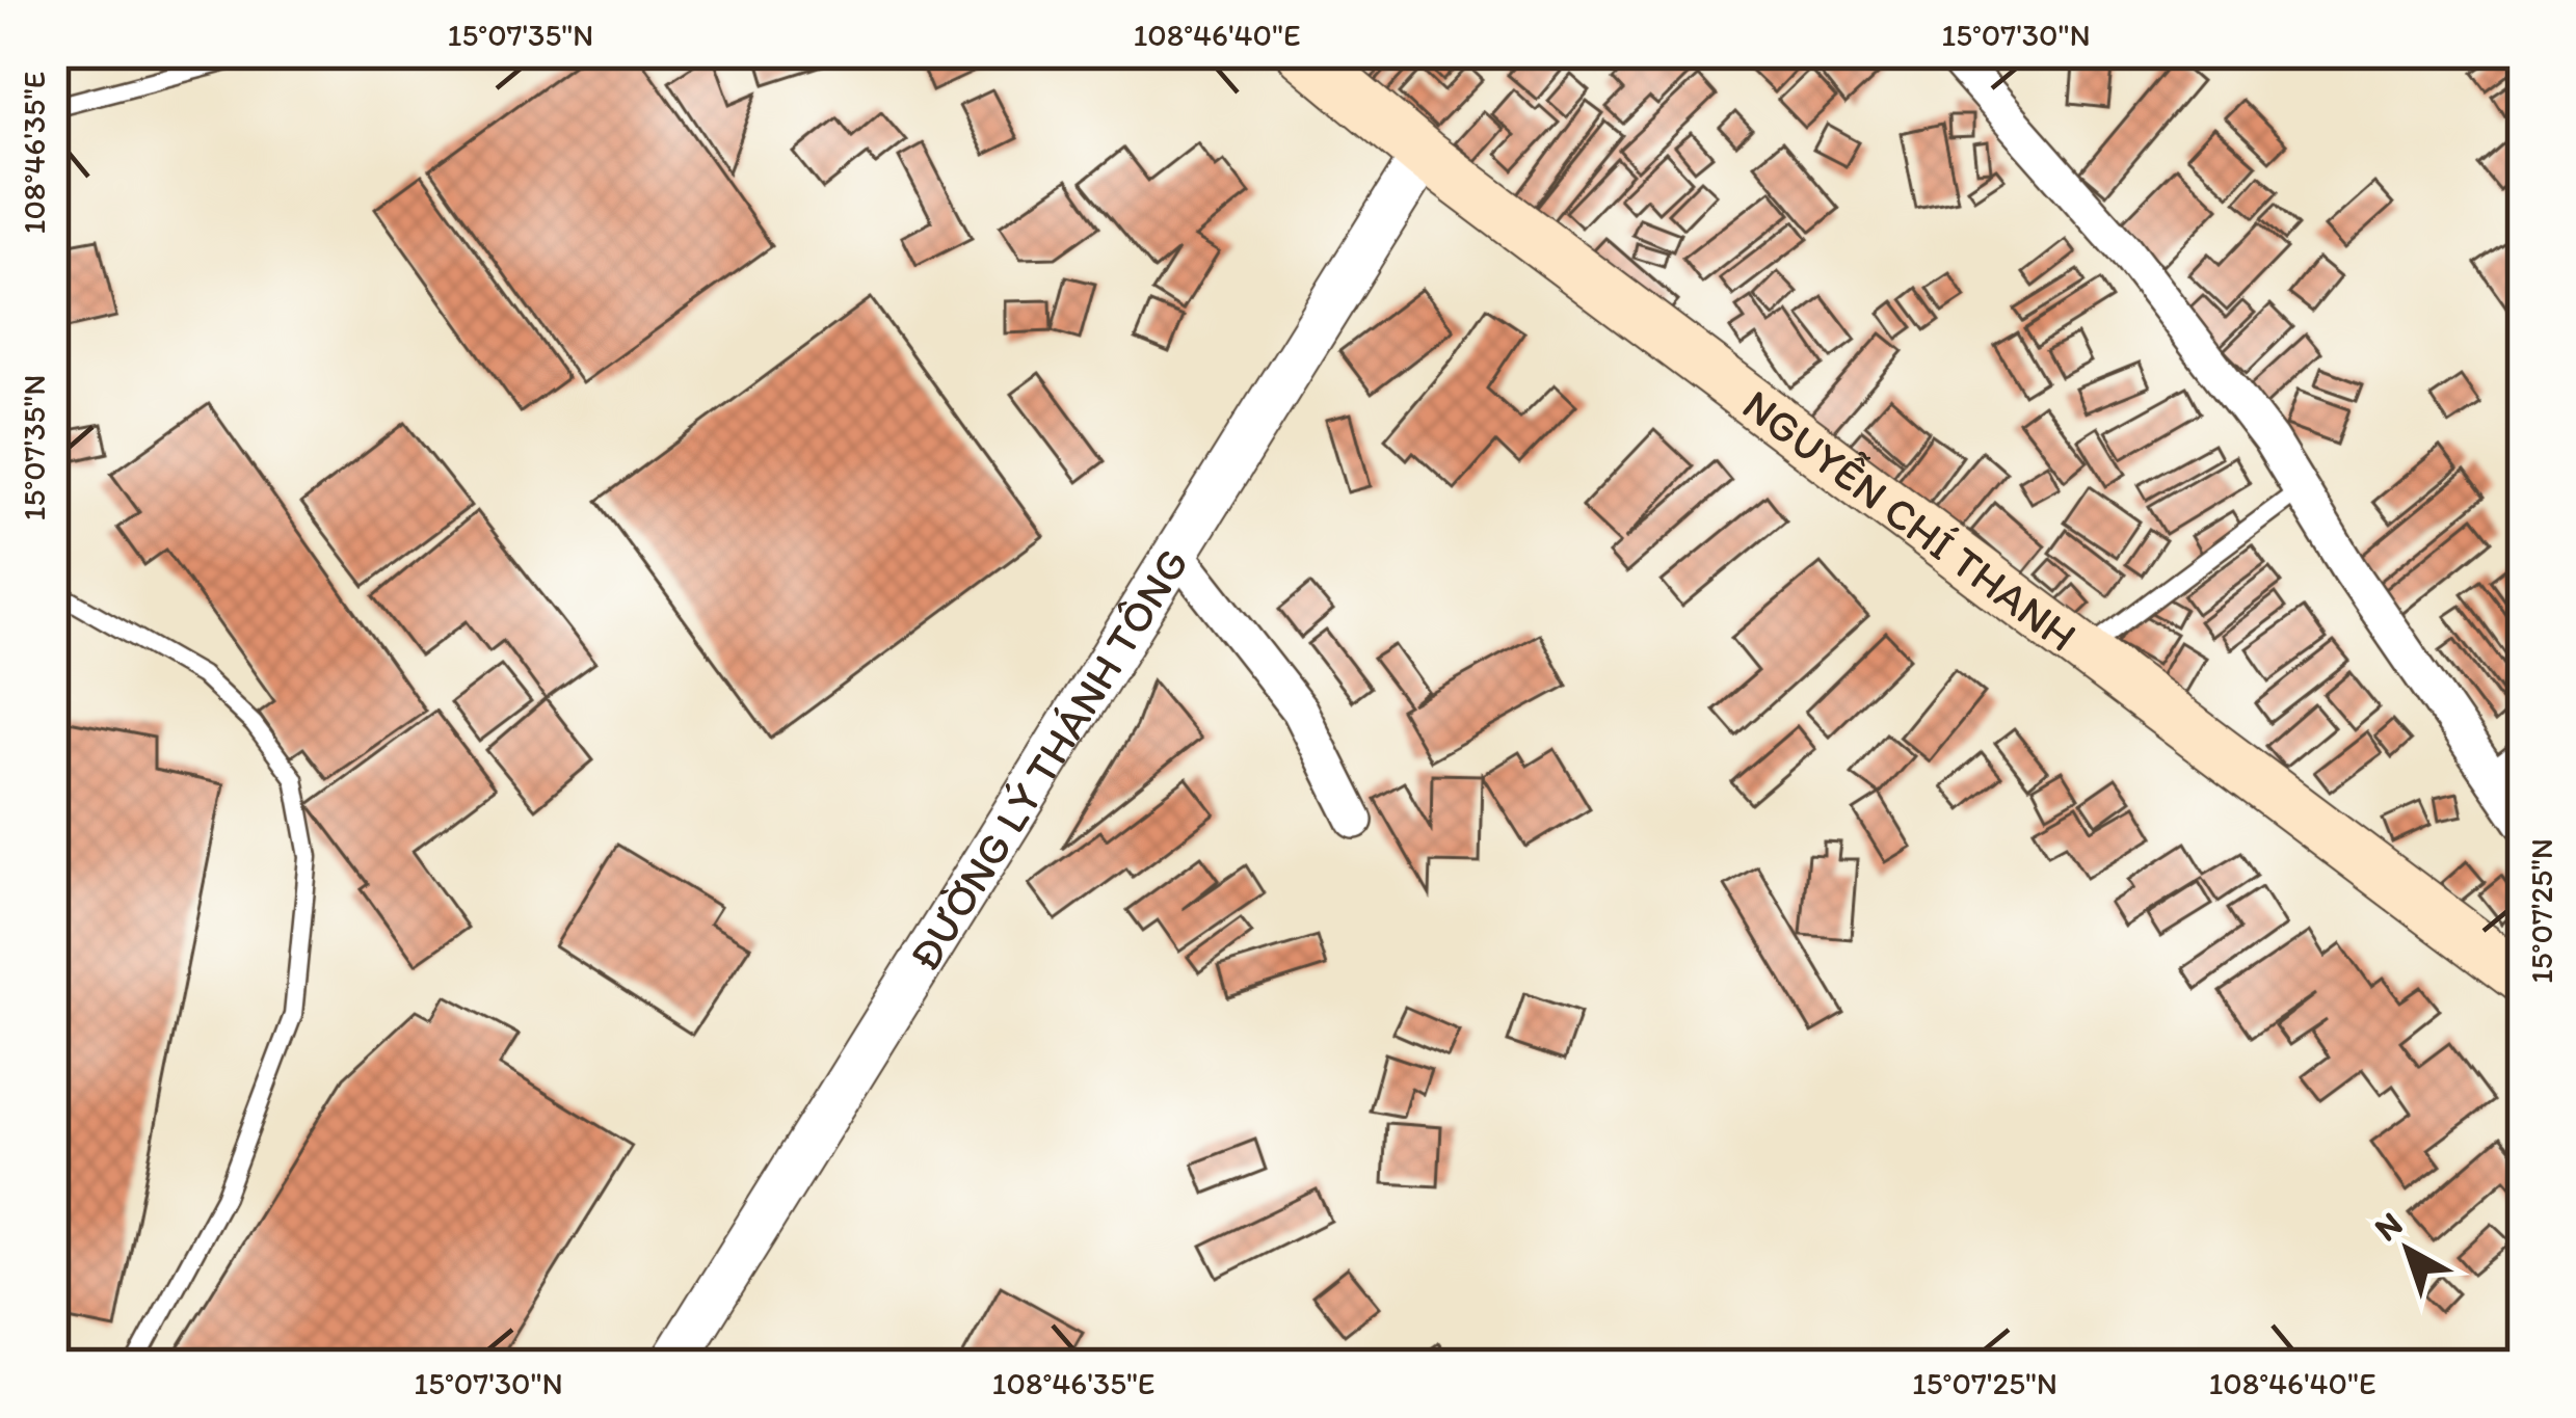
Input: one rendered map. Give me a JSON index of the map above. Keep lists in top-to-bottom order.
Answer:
{
  "streets": {
    "main road": ["NGUYỄN CHÍ THANH"],
    "street": ["ĐƯỜNG LÝ THÁNH TÔNG"]
  },
  "crossings": [
    ["NGUYỄN CHÍ THANH", "ĐƯỜNG LÝ THÁNH TÔNG"]
  ],
  "north": "top left",
  "coordinates": [
    "15°07'35\"N",
    "108°46'40\"E",
    "15°07'30\"N",
    "108°46'35\"E",
    "15°07'25\"N"
  ]
}
